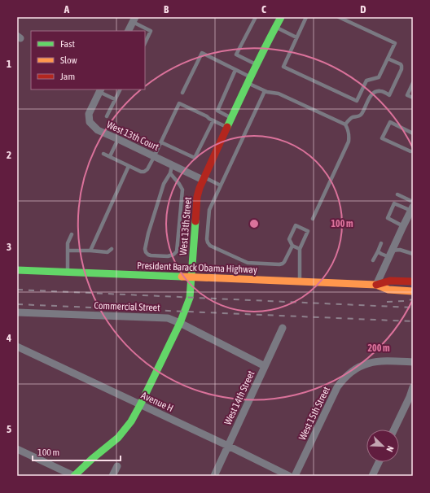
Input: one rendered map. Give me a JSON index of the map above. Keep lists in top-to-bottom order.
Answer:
{
  "streets": {
    "street": [
      "West 13th Court",
      "West 13th Street",
      "President Barack Obama Highway",
      "Commercial Street",
      "West 14th Street",
      "Avenue H",
      "West 15th Street"
    ]
  },
  "crossings": [
    ["West 13th Court", "West 13th Street"],
    ["West 13th Street", "President Barack Obama Highway"],
    ["West 13th Street", "Commercial Street"],
    ["West 13th Street", "Avenue H"],
    ["Commercial Street", "West 14th Street"],
    ["West 14th Street", "Avenue H"]
  ],
  "legend": ["Fast", "Slow", "Jam"],
  "scale_bar": "100 m",
  "north": "bottom right",
  "grid": {
    "columns": [
      "A",
      "B",
      "C",
      "D"
    ],
    "rows": [
      "1",
      "2",
      "3",
      "4",
      "5"
    ]
  },
  "rings": ["100 m", "200 m"]
}
